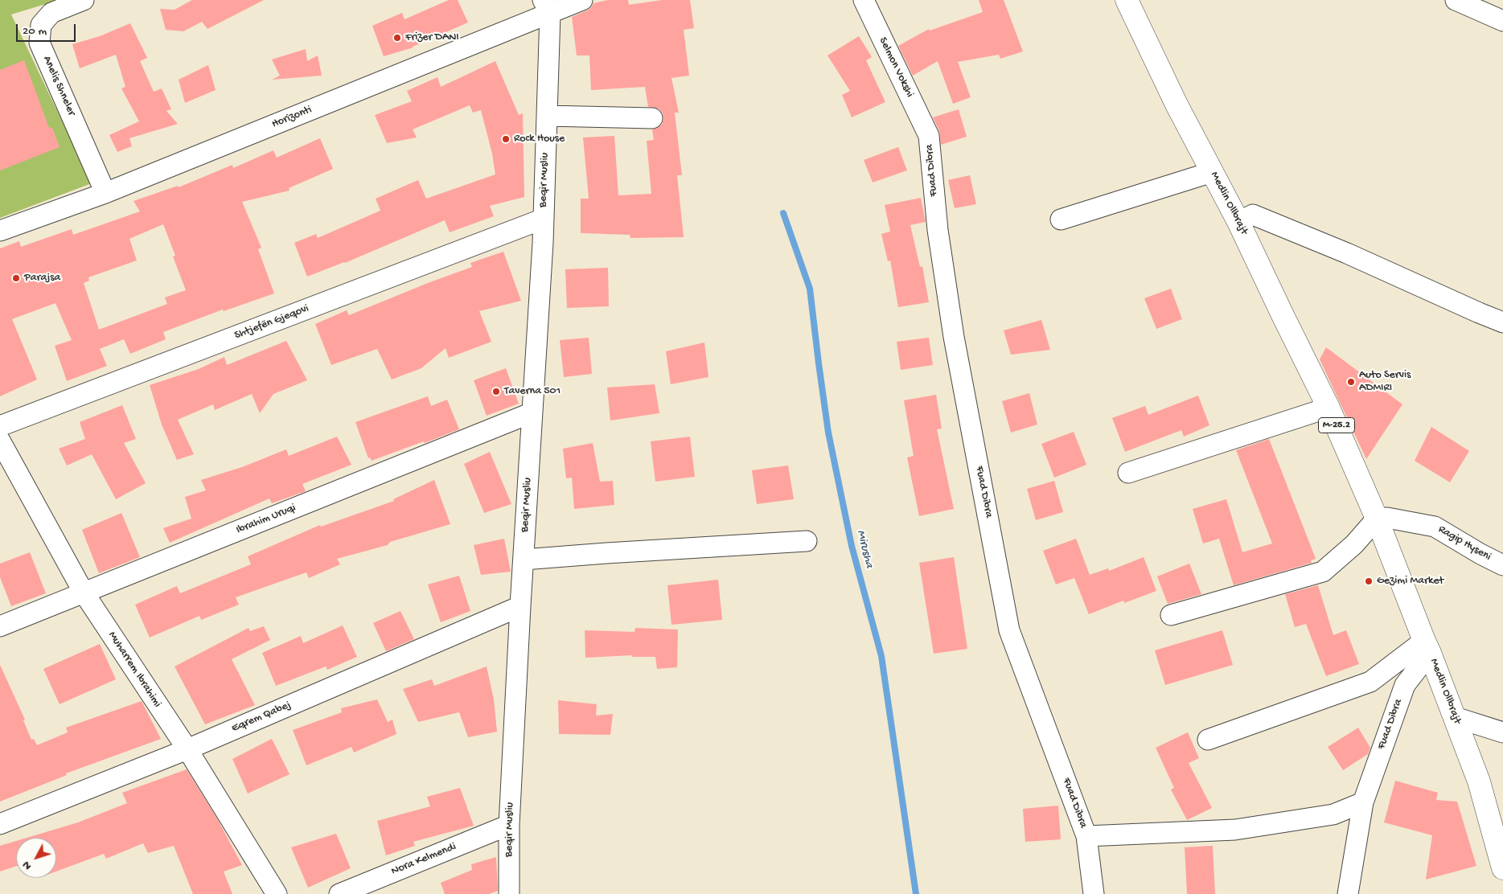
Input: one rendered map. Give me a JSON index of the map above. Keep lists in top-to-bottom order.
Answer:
{
  "streets": {
    "main road": ["Medlin Ollbrajt", "M-25.2"],
    "street": [
      "Selmon Vokshi",
      "Anelis Shneler",
      "Horizonti",
      "Fuad Dibra",
      "Beqir Musliu",
      "Shtjefën Gjeqovi",
      "Ibrahim Uruqi",
      "Ragip Hyseni",
      "Muharrem Ibrahimi",
      "Eqrem Qabej",
      "Nora Kelmendi"
    ]
  },
  "crossings": [
    ["Selmon Vokshi", "Fuad Dibra"],
    ["Anelis Shneler", "Horizonti"],
    ["Horizonti", "Beqir Musliu"],
    ["Fuad Dibra", "Medlin Ollbrajt"],
    ["Beqir Musliu", "Shtjefën Gjeqovi"],
    ["Beqir Musliu", "Ibrahim Uruqi"],
    ["Beqir Musliu", "Eqrem Qabej"],
    ["Beqir Musliu", "Nora Kelmendi"],
    ["Medlin Ollbrajt", "Ragip Hyseni"],
    ["Ibrahim Uruqi", "Muharrem Ibrahimi"],
    ["Muharrem Ibrahimi", "Eqrem Qabej"]
  ],
  "water": ["Mirusha"],
  "places": [
    "Frizer DANI",
    "Rock House",
    "Parajsa",
    "Auto Servis ADMIRI",
    "Taverna 501",
    "Gezimi Market"
  ],
  "scale_bar": "20 m",
  "north": "bottom left"
}
